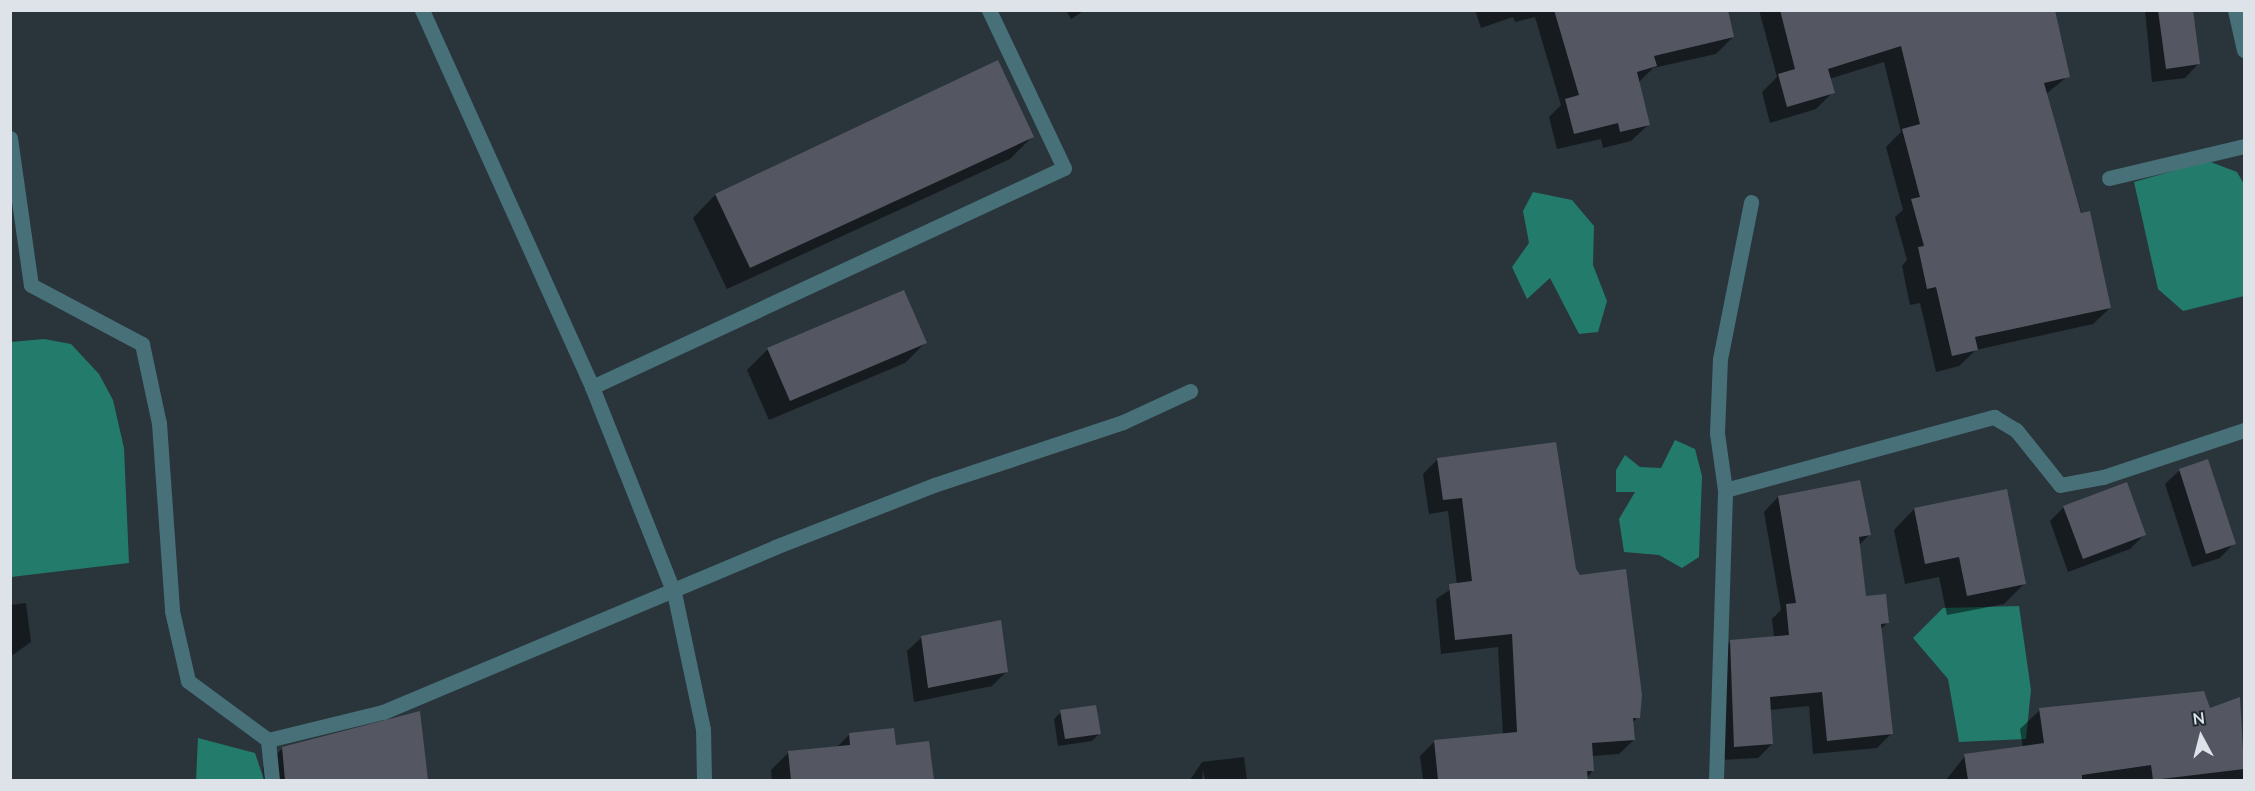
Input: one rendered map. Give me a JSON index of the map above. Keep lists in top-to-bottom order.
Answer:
{
  "north": "top"
}
